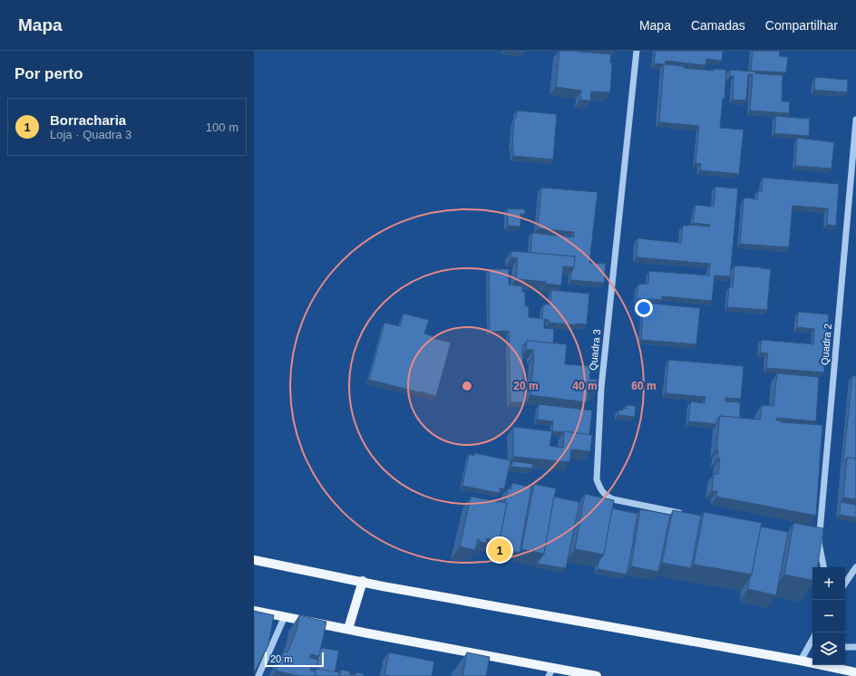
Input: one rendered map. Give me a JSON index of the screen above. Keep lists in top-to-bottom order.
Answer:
{
  "streets": {
    "street": ["Quadra 2", "Quadra 3"]
  },
  "scale_bar": "20 m",
  "page": {
    "header": "Mapa",
    "nav": ["Mapa", "Camadas", "Compartilhar"],
    "heading": "Por perto",
    "list": [
      {
        "mark": "1",
        "name": "Borracharia",
        "note": "Loja · Quadra 3",
        "value": "100 m"
      }
    ],
    "pins": "1",
    "map_buttons": ["+", "−"],
    "scale": "20 m"
  },
  "rings": ["20 m", "40 m", "60 m"]
}
